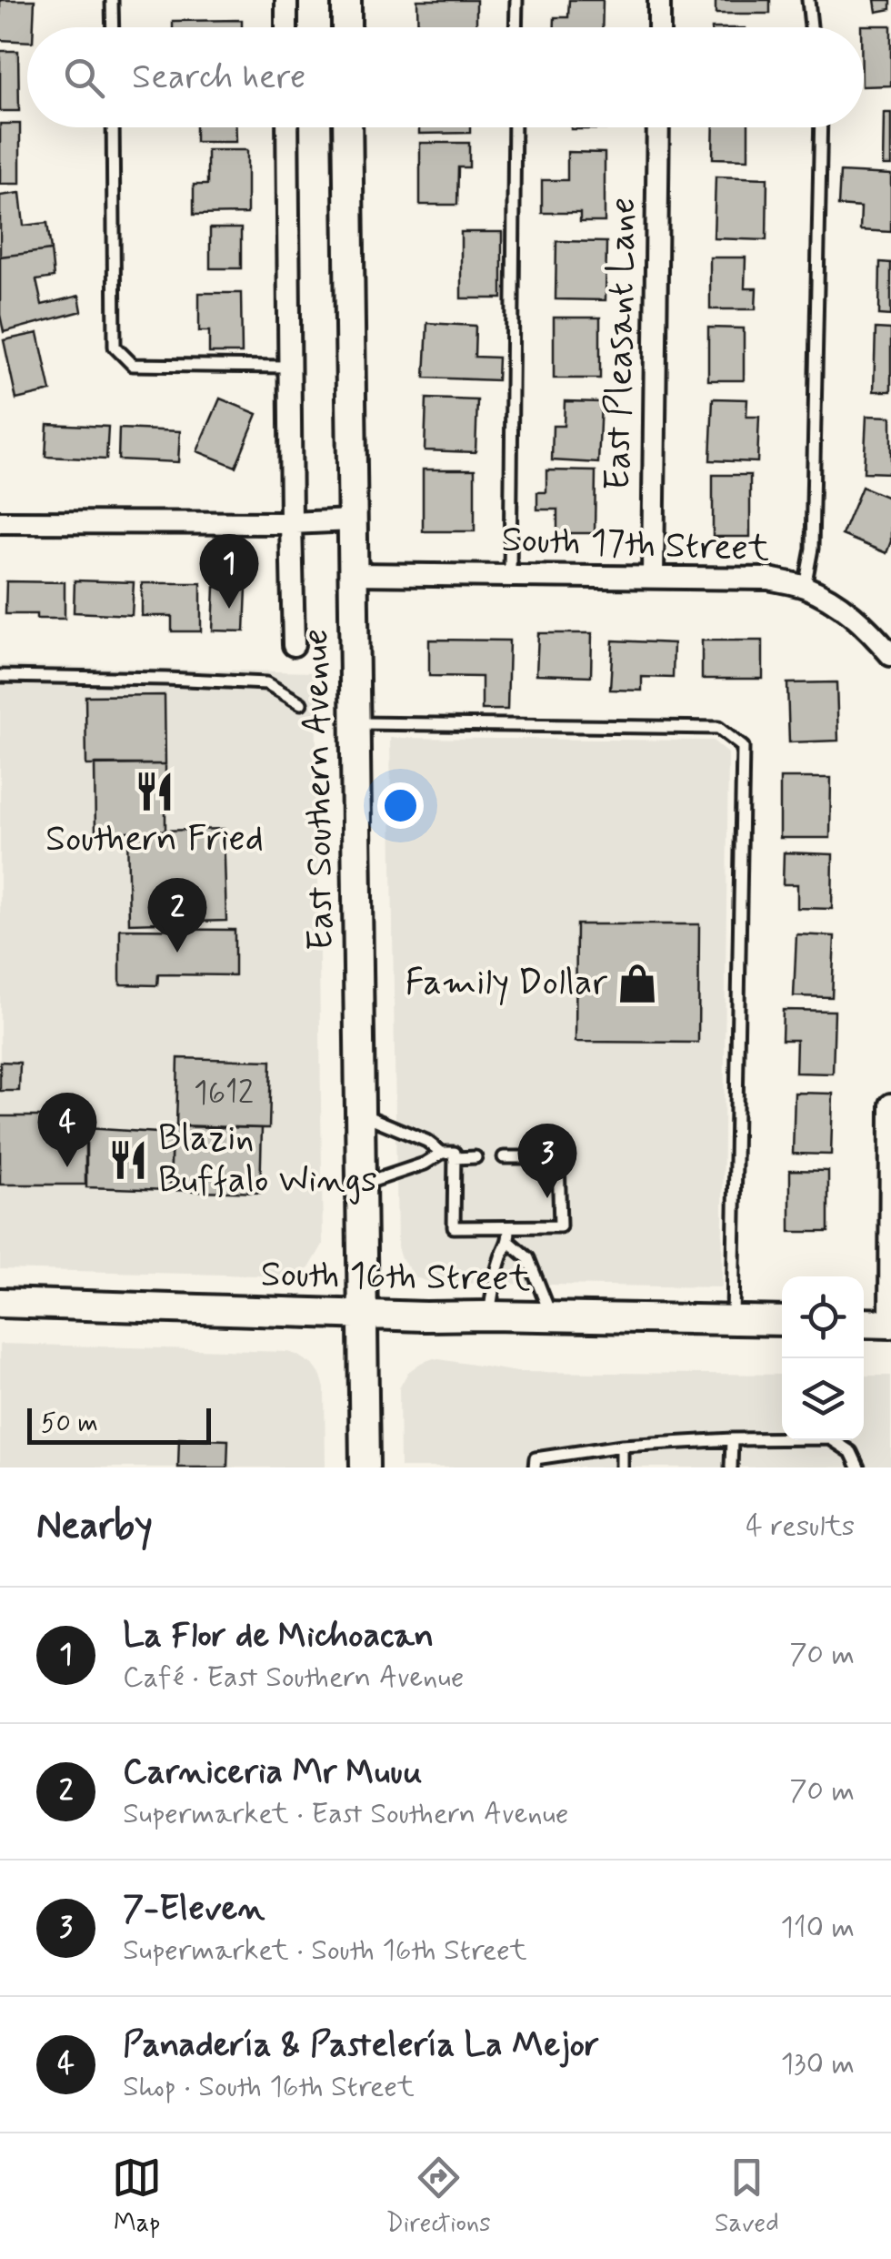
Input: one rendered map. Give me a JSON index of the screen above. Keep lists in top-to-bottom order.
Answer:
{
  "streets": {
    "main road": ["East Southern Avenue", "South 16th Street"],
    "street": ["East Pleasant Lane", "South 17th Street"]
  },
  "crossings": [
    ["East Pleasant Lane", "South 17th Street"],
    ["South 17th Street", "East Southern Avenue"],
    ["East Southern Avenue", "South 16th Street"]
  ],
  "places": {
    "restaurant": ["Southern Fried", "Blazin Buffalo Wings"],
    "shop": ["Family Dollar"]
  },
  "house_numbers": ["1612"],
  "scale_bar": "50 m",
  "page": {
    "search": "Search here",
    "pins": [
      "1",
      "2",
      "4",
      "3"
    ],
    "scale": "50 m",
    "heading": ["Nearby", "4 results"],
    "list": [
      {
        "mark": "1",
        "name": "La Flor de Michoacan",
        "note": "Café · East Southern Avenue",
        "value": "70 m"
      },
      {
        "mark": "2",
        "name": "Carniceria Mr Muuu",
        "note": "Supermarket · East Southern Avenue",
        "value": "70 m"
      },
      {
        "mark": "3",
        "name": "7-Eleven",
        "note": "Supermarket · South 16th Street",
        "value": "110 m"
      },
      {
        "mark": "4",
        "name": "Panadería & Pastelería La Mejor",
        "note": "Shop · South 16th Street",
        "value": "130 m"
      }
    ],
    "nav": ["Map", "Directions", "Saved"]
  }
}
